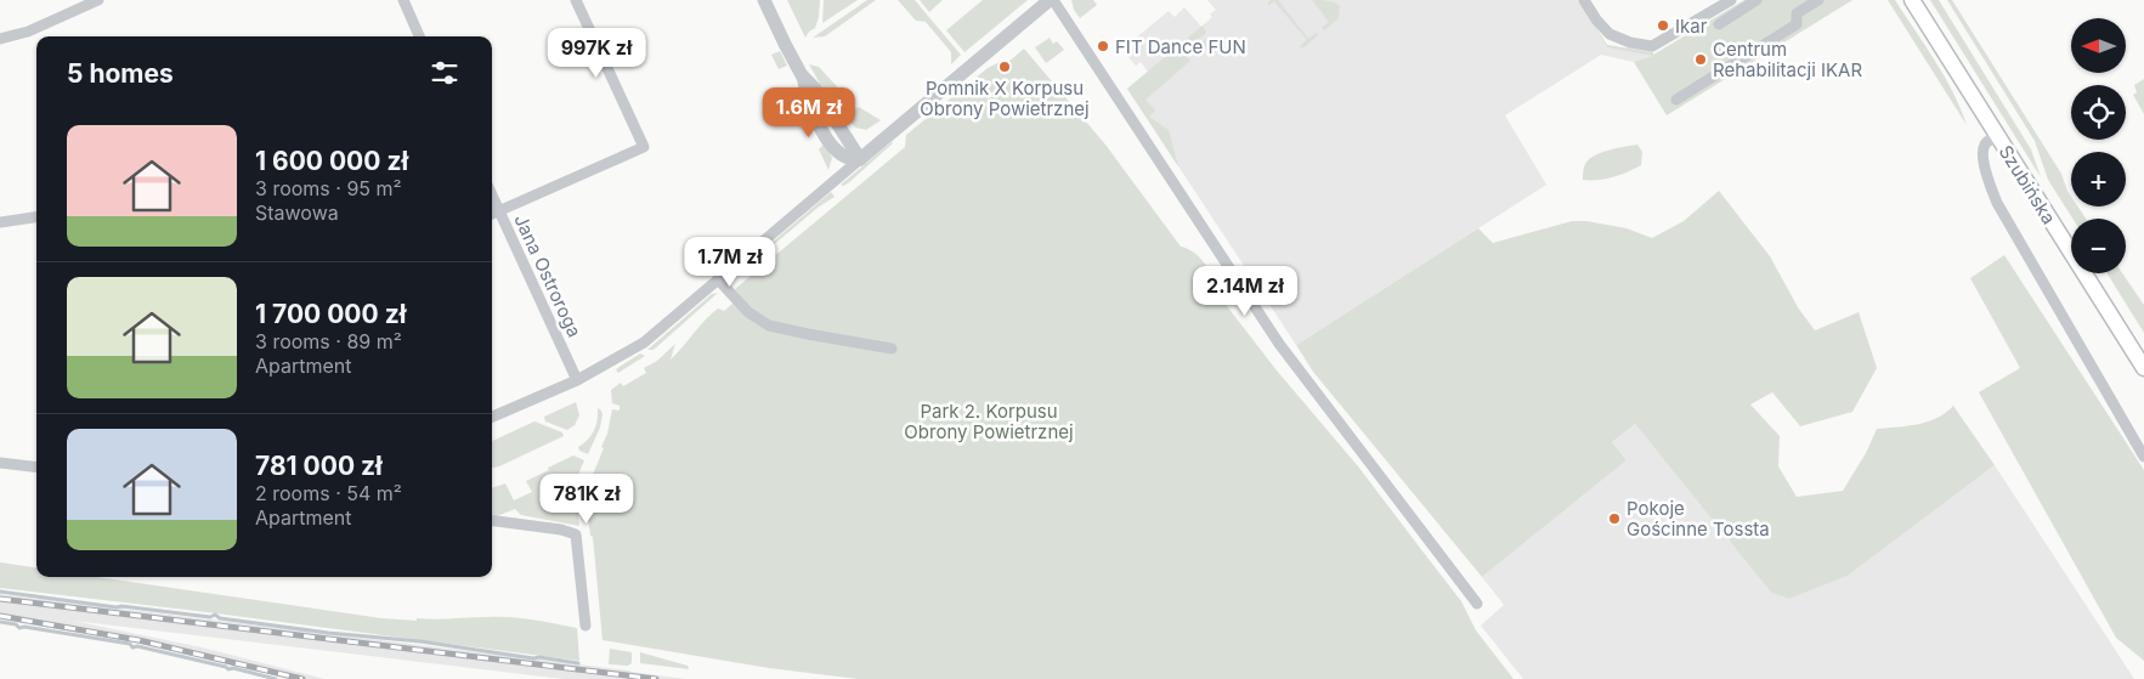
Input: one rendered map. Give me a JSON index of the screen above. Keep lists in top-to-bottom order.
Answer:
{
  "streets": {
    "main road": ["Szubińska"],
    "street": ["Jana Ostroroga"]
  },
  "parks": ["Park 2. Korpusu Obrony Powietrznej"],
  "places": [
    "Ikar",
    "FIT Dance FUN",
    "Centrum Rehabilitacji IKAR",
    "Pomnik X Korpusu Obrony Powietrznej",
    "Pokoje Gościnne Tossta"
  ],
  "north": "left",
  "page": {
    "map_buttons": ["+", "−"],
    "price": [
      "997K zł",
      "1.6M zł",
      "1.7M zł",
      "2.14M zł",
      "781K zł"
    ],
    "heading": "5 homes",
    "list": [
      {
        "name": "1 600 000 zł",
        "note": "3 rooms · 95 m² · Stawowa"
      },
      {
        "name": "1 700 000 zł",
        "note": "3 rooms · 89 m² · Apartment"
      },
      {
        "name": "781 000 zł",
        "note": "2 rooms · 54 m² · Apartment"
      }
    ]
  }
}
